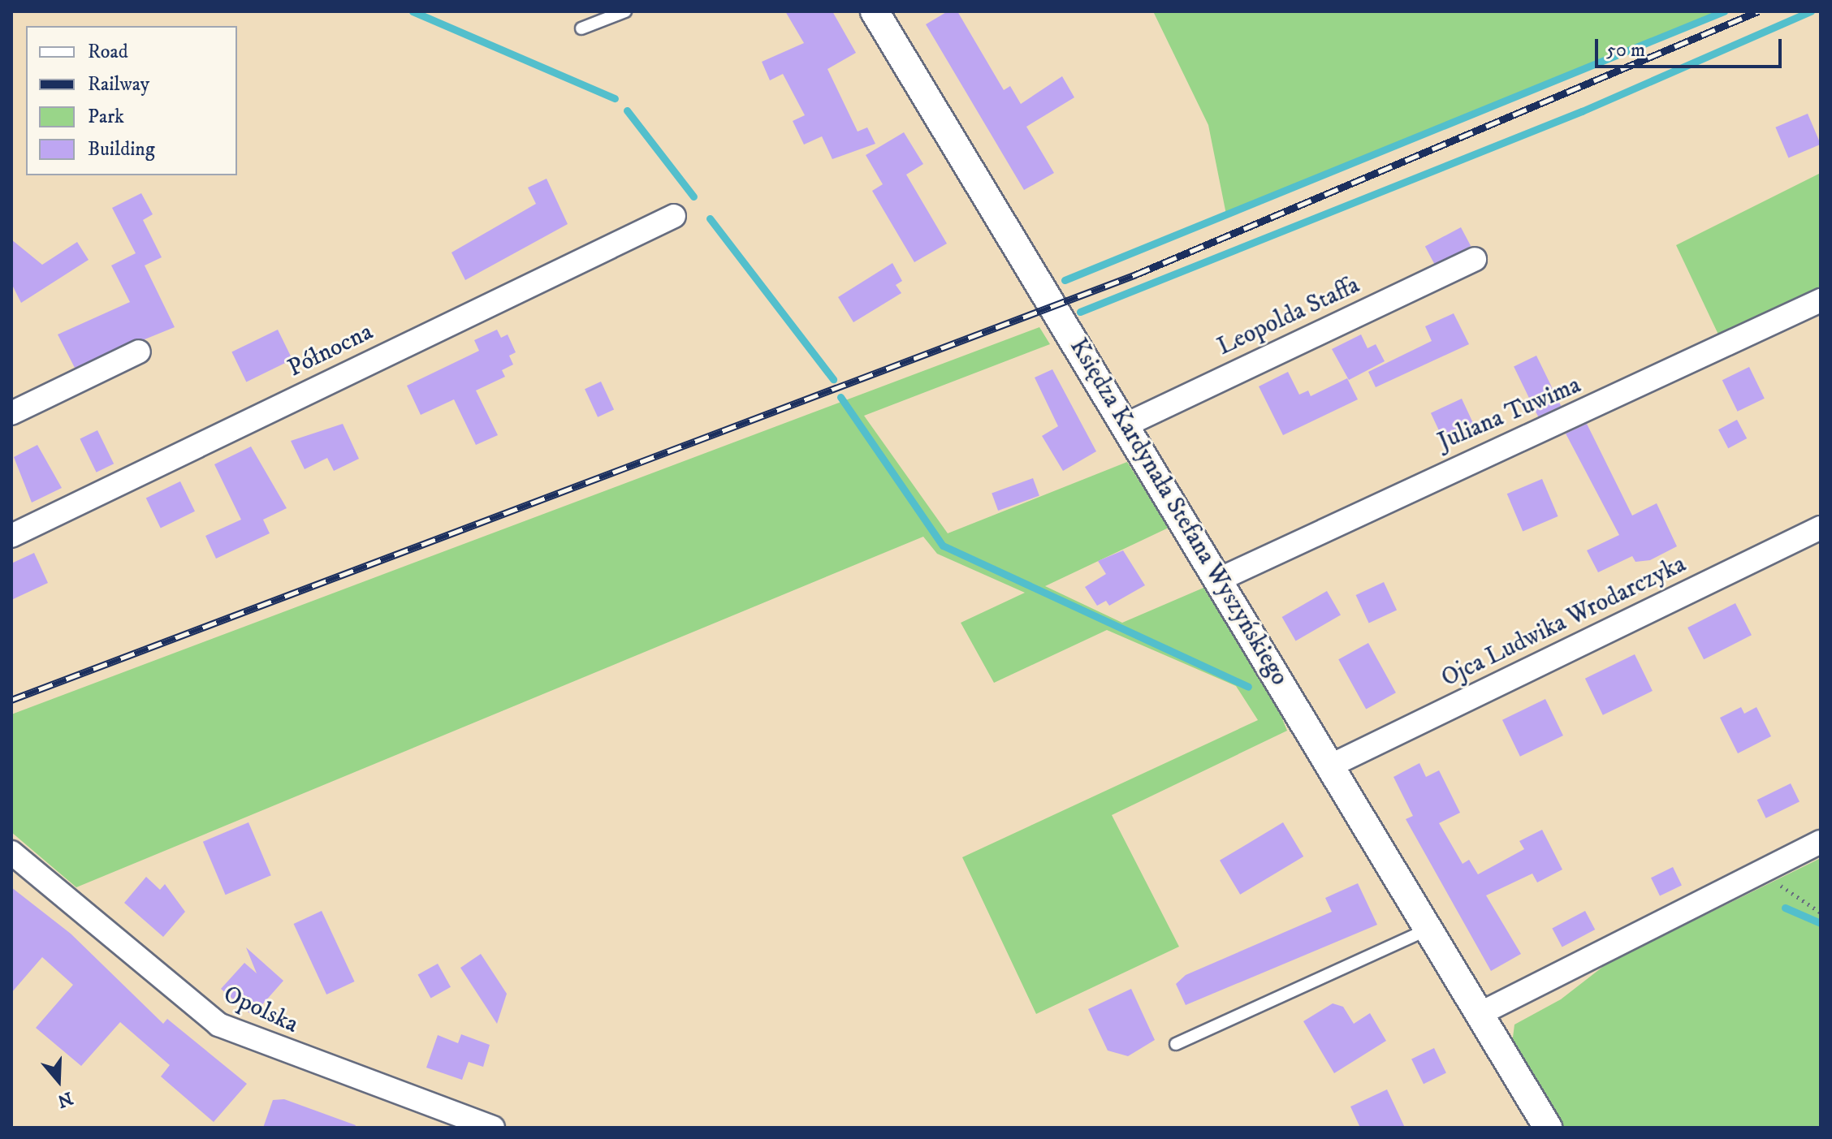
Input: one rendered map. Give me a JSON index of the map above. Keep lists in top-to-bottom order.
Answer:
{
  "streets": {
    "street": [
      "Leopolda Staffa",
      "Północna",
      "Juliana Tuwima",
      "Księdza Kardynała Stefana Wyszyńskiego",
      "Ojca Ludwika Wrodarczyka",
      "Opolska"
    ]
  },
  "crossings": [
    ["Leopolda Staffa", "Księdza Kardynała Stefana Wyszyńskiego"],
    ["Juliana Tuwima", "Księdza Kardynała Stefana Wyszyńskiego"],
    ["Księdza Kardynała Stefana Wyszyńskiego", "Ojca Ludwika Wrodarczyka"]
  ],
  "legend": [
    "Road",
    "Railway",
    "Park",
    "Building"
  ],
  "scale_bar": "50 m",
  "north": "bottom"
}
